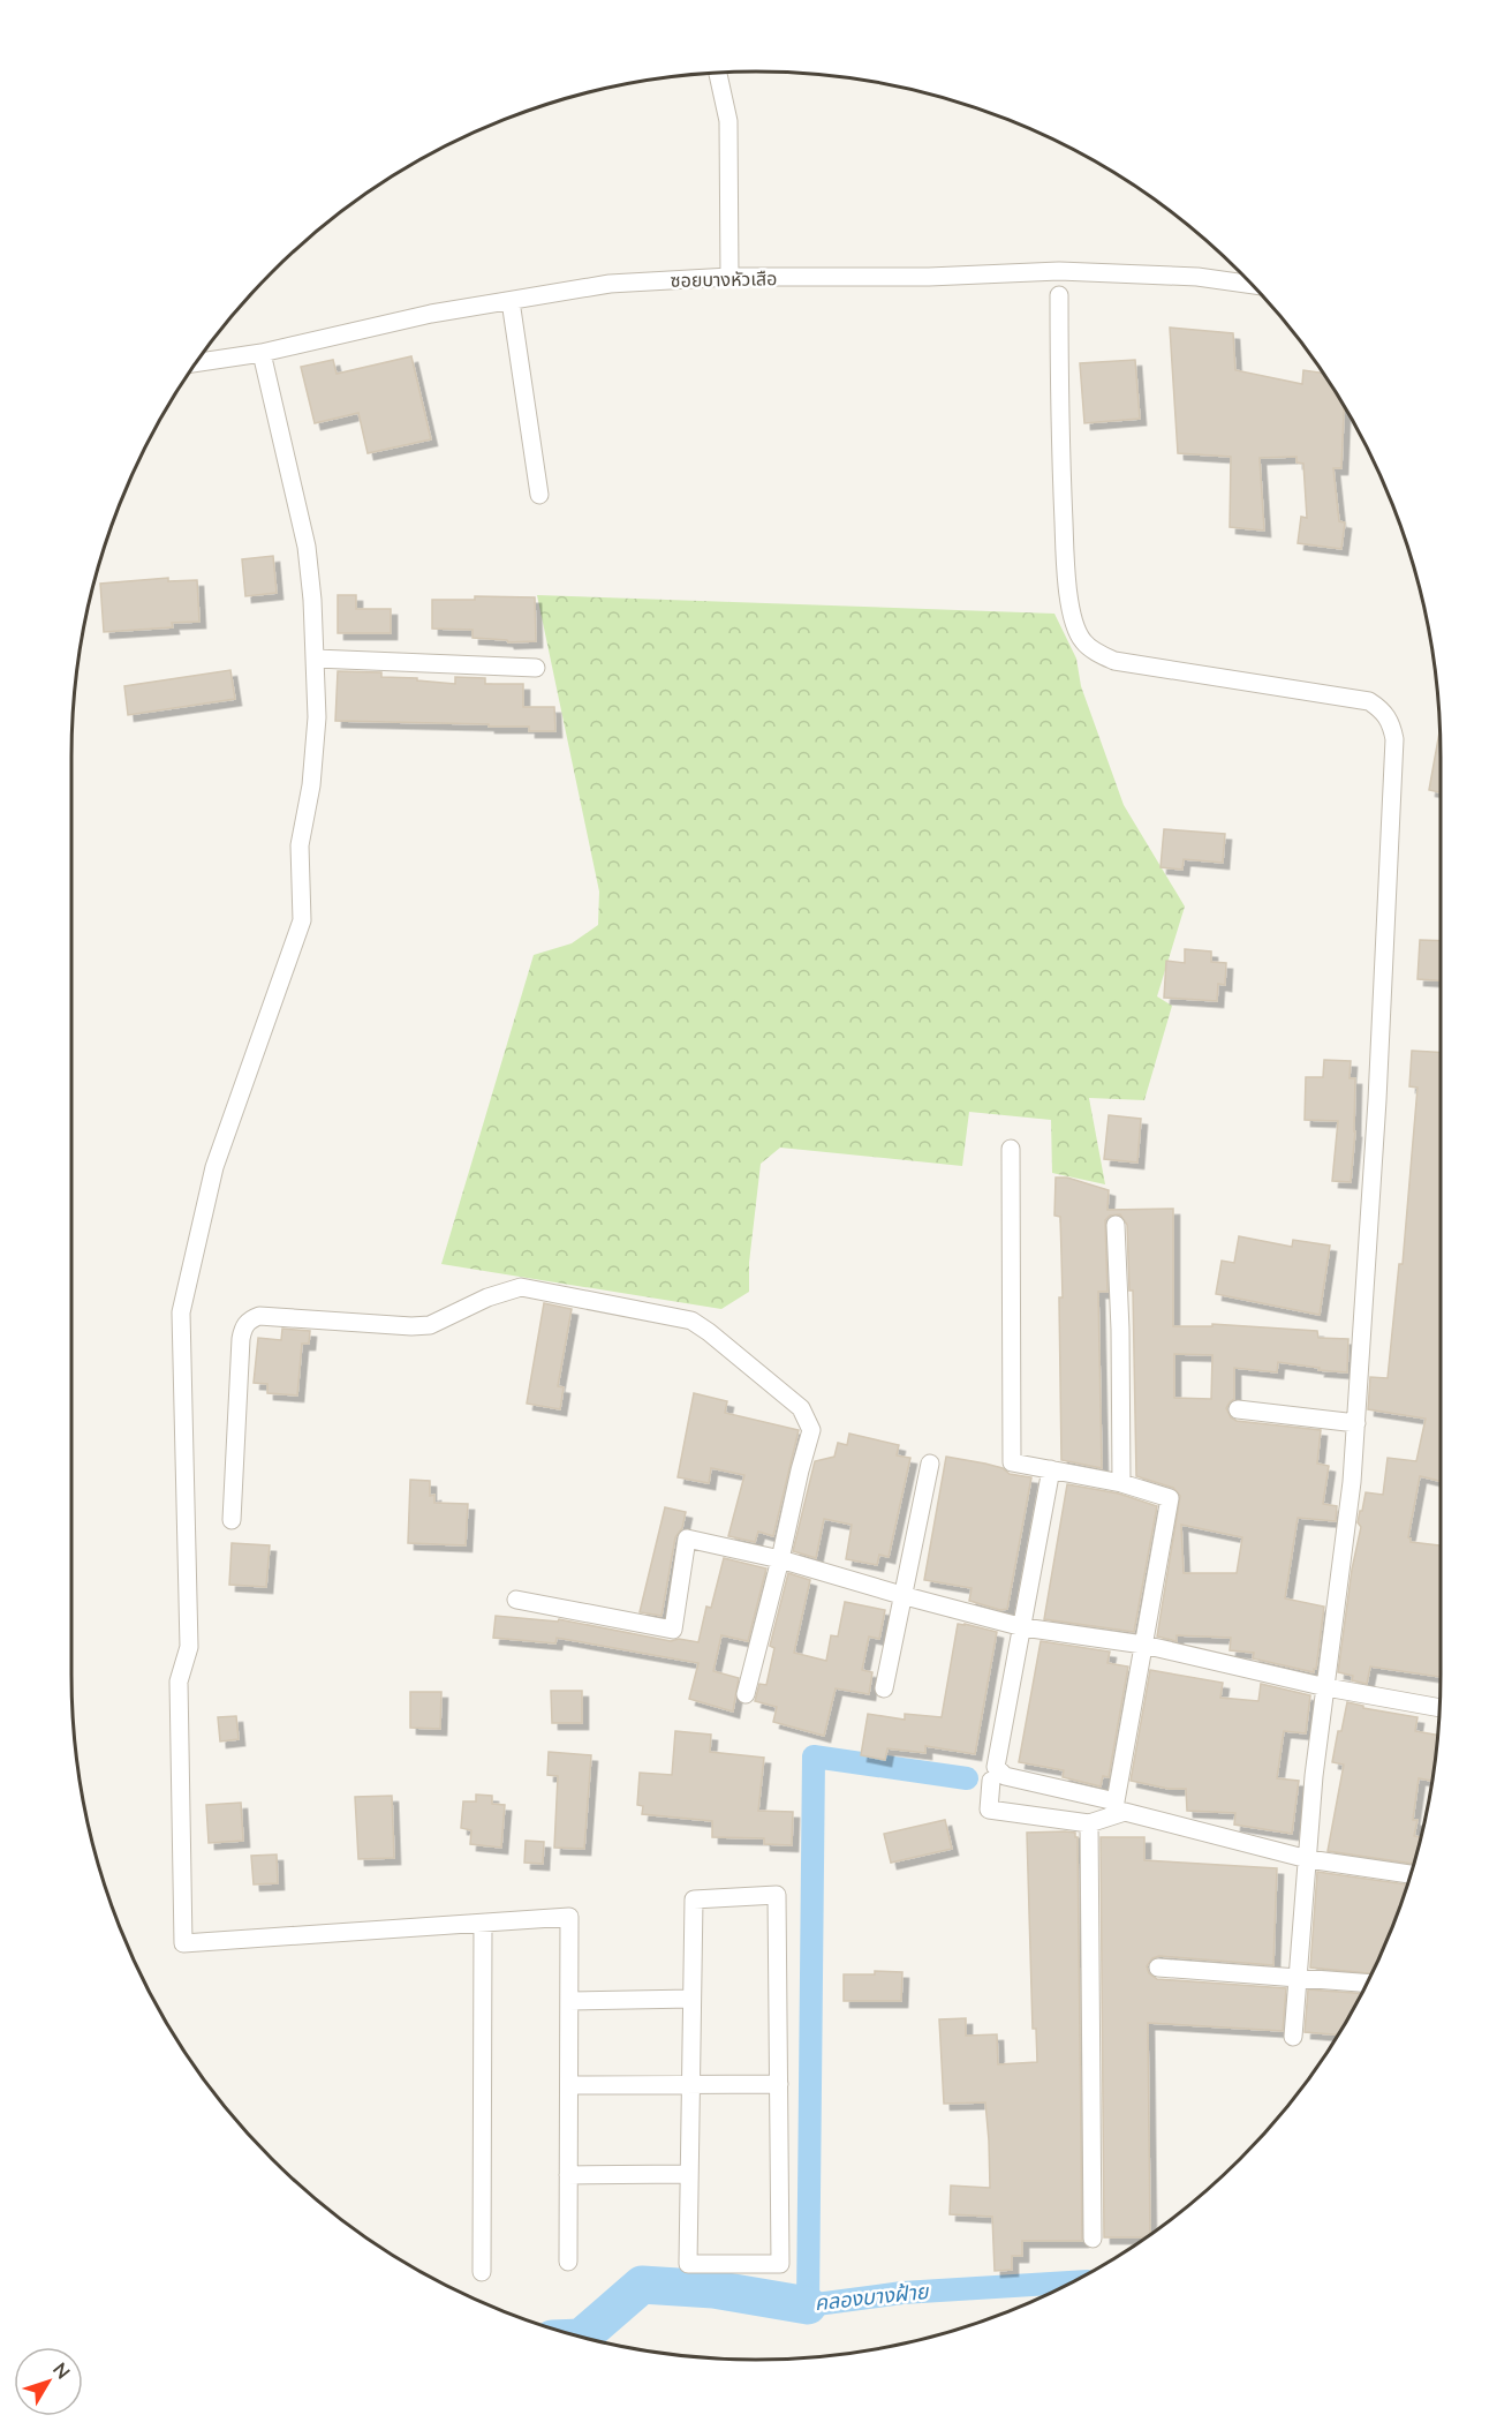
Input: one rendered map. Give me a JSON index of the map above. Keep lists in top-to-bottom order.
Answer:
{
  "streets": {
    "street": ["ซอยบางหัวเสือ"]
  },
  "water": ["คลองบางฝ้าย"],
  "north": "top right"
}
